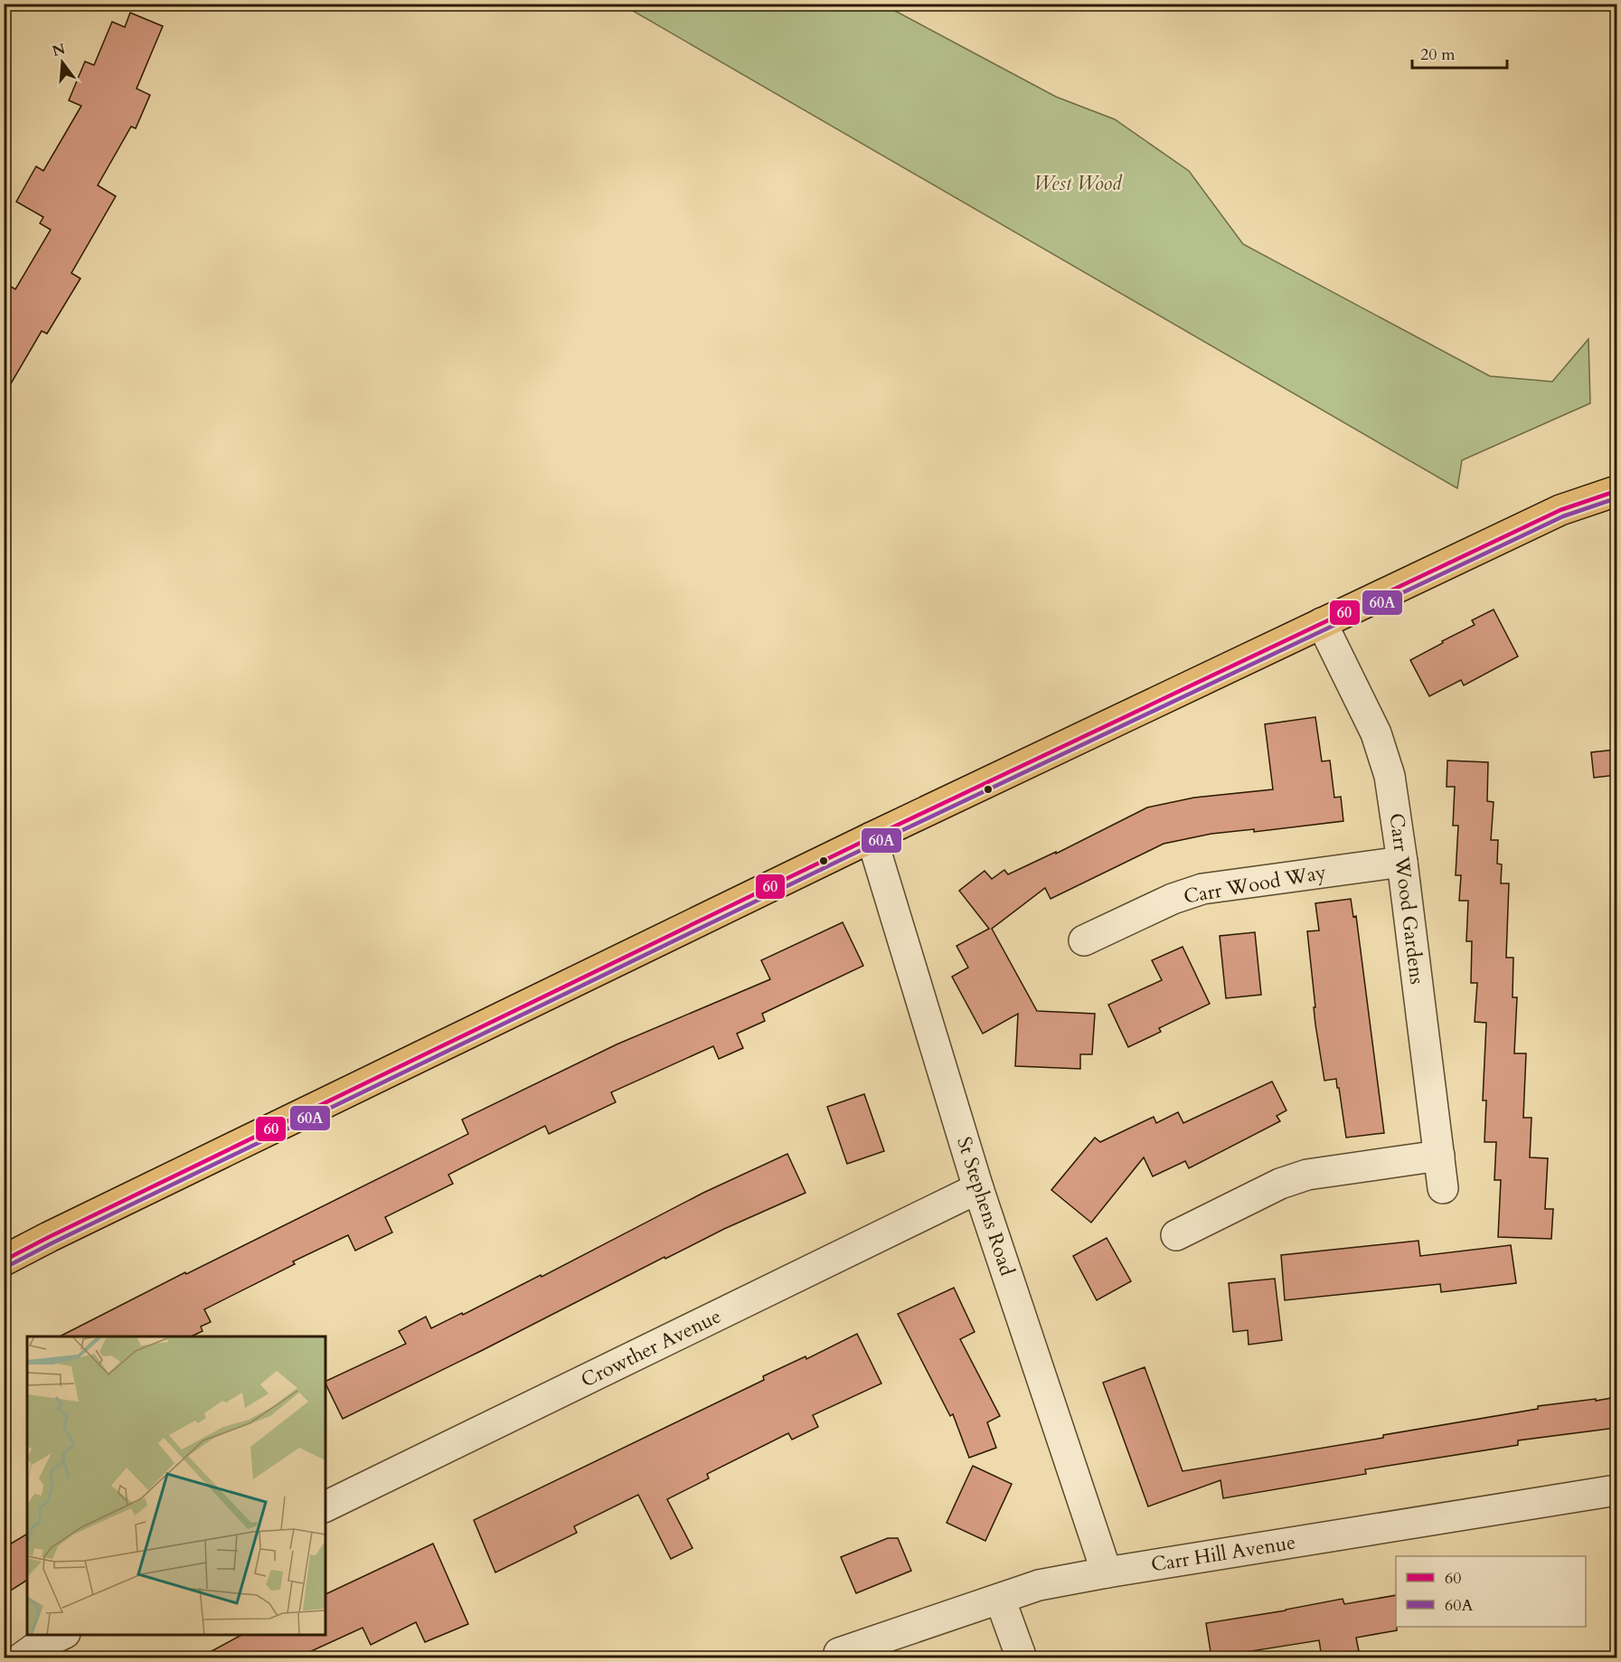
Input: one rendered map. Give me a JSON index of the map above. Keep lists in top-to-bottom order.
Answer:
{
  "streets": {
    "street": [
      "Carr Wood Way",
      "Carr Wood Gardens",
      "St Stephens Road",
      "Crowther Avenue",
      "Carr Hill Avenue"
    ]
  },
  "crossings": [
    ["Carr Wood Way", "Carr Wood Gardens"],
    ["St Stephens Road", "Crowther Avenue"],
    ["St Stephens Road", "Carr Hill Avenue"]
  ],
  "parks": ["West Wood"],
  "lines": ["transit line 60", "transit line 60A"],
  "legend": ["60", "60A"],
  "scale_bar": "20 m",
  "north": "top"
}
